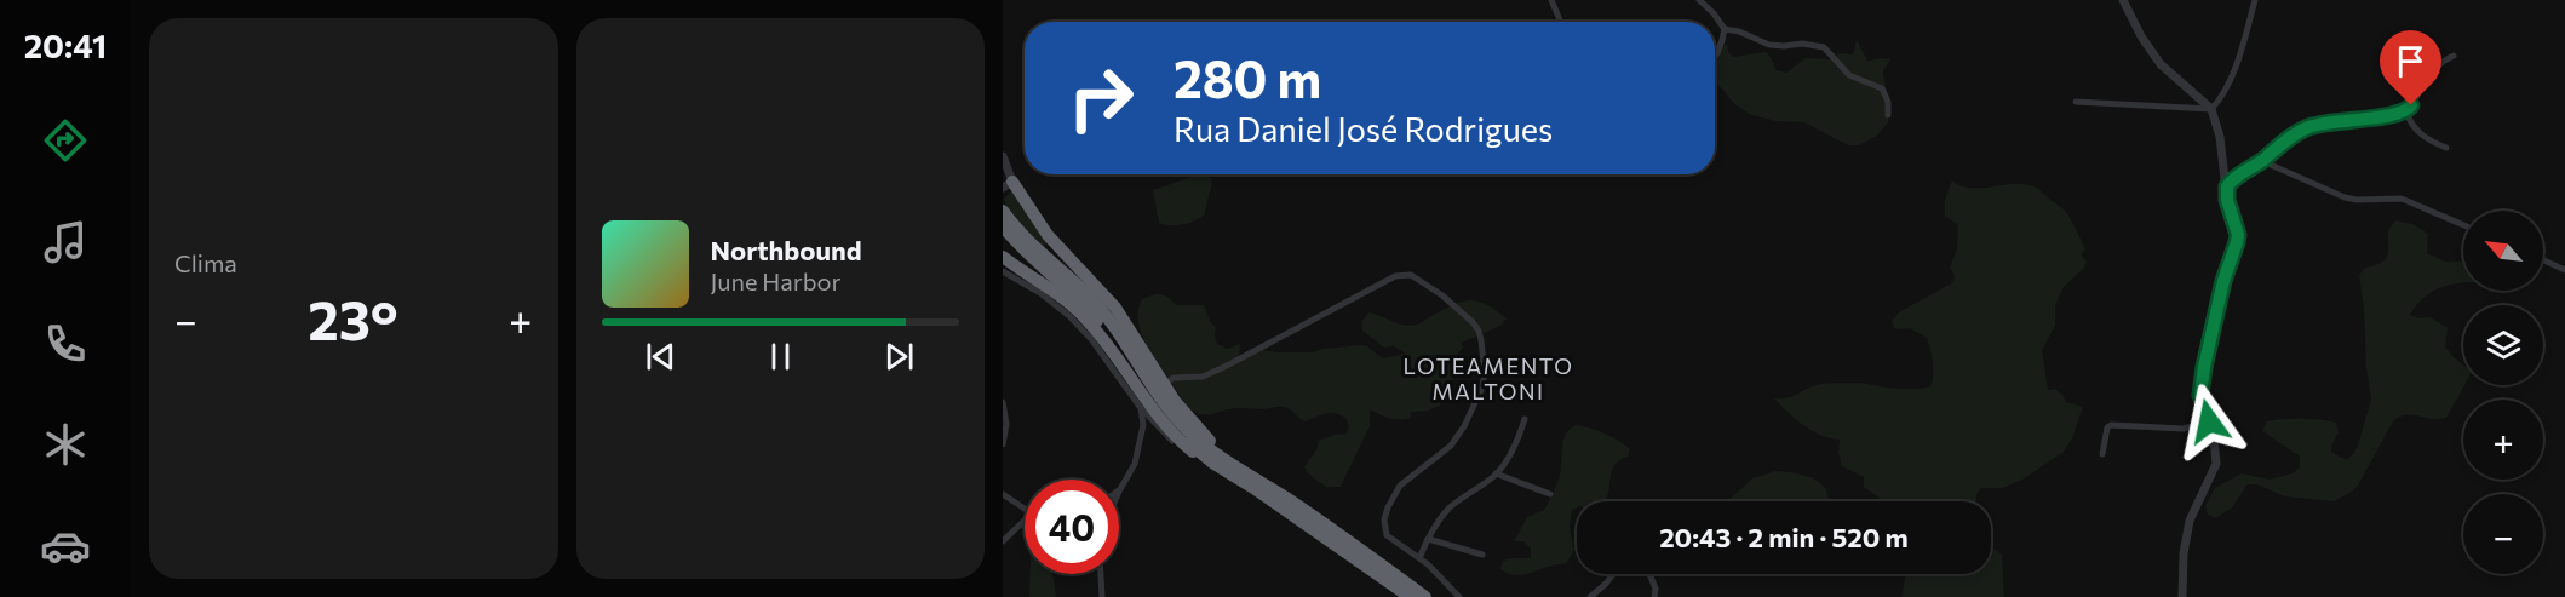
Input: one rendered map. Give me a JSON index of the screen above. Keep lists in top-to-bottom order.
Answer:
{
  "districts": ["LOTEAMENTO MALTONI"],
  "north": "top left",
  "page": {
    "tabs": "20:41",
    "tile": "Clima",
    "turn": ["280 m", "Rua Daniel José Rodrigues"],
    "map_buttons": ["+", "−"],
    "song": ["Northbound", "June Harbor"],
    "heat": ["−", "23°", "+"],
    "limit": "40",
    "trip": "20:43 · 2 min · 520 m"
  }
}
